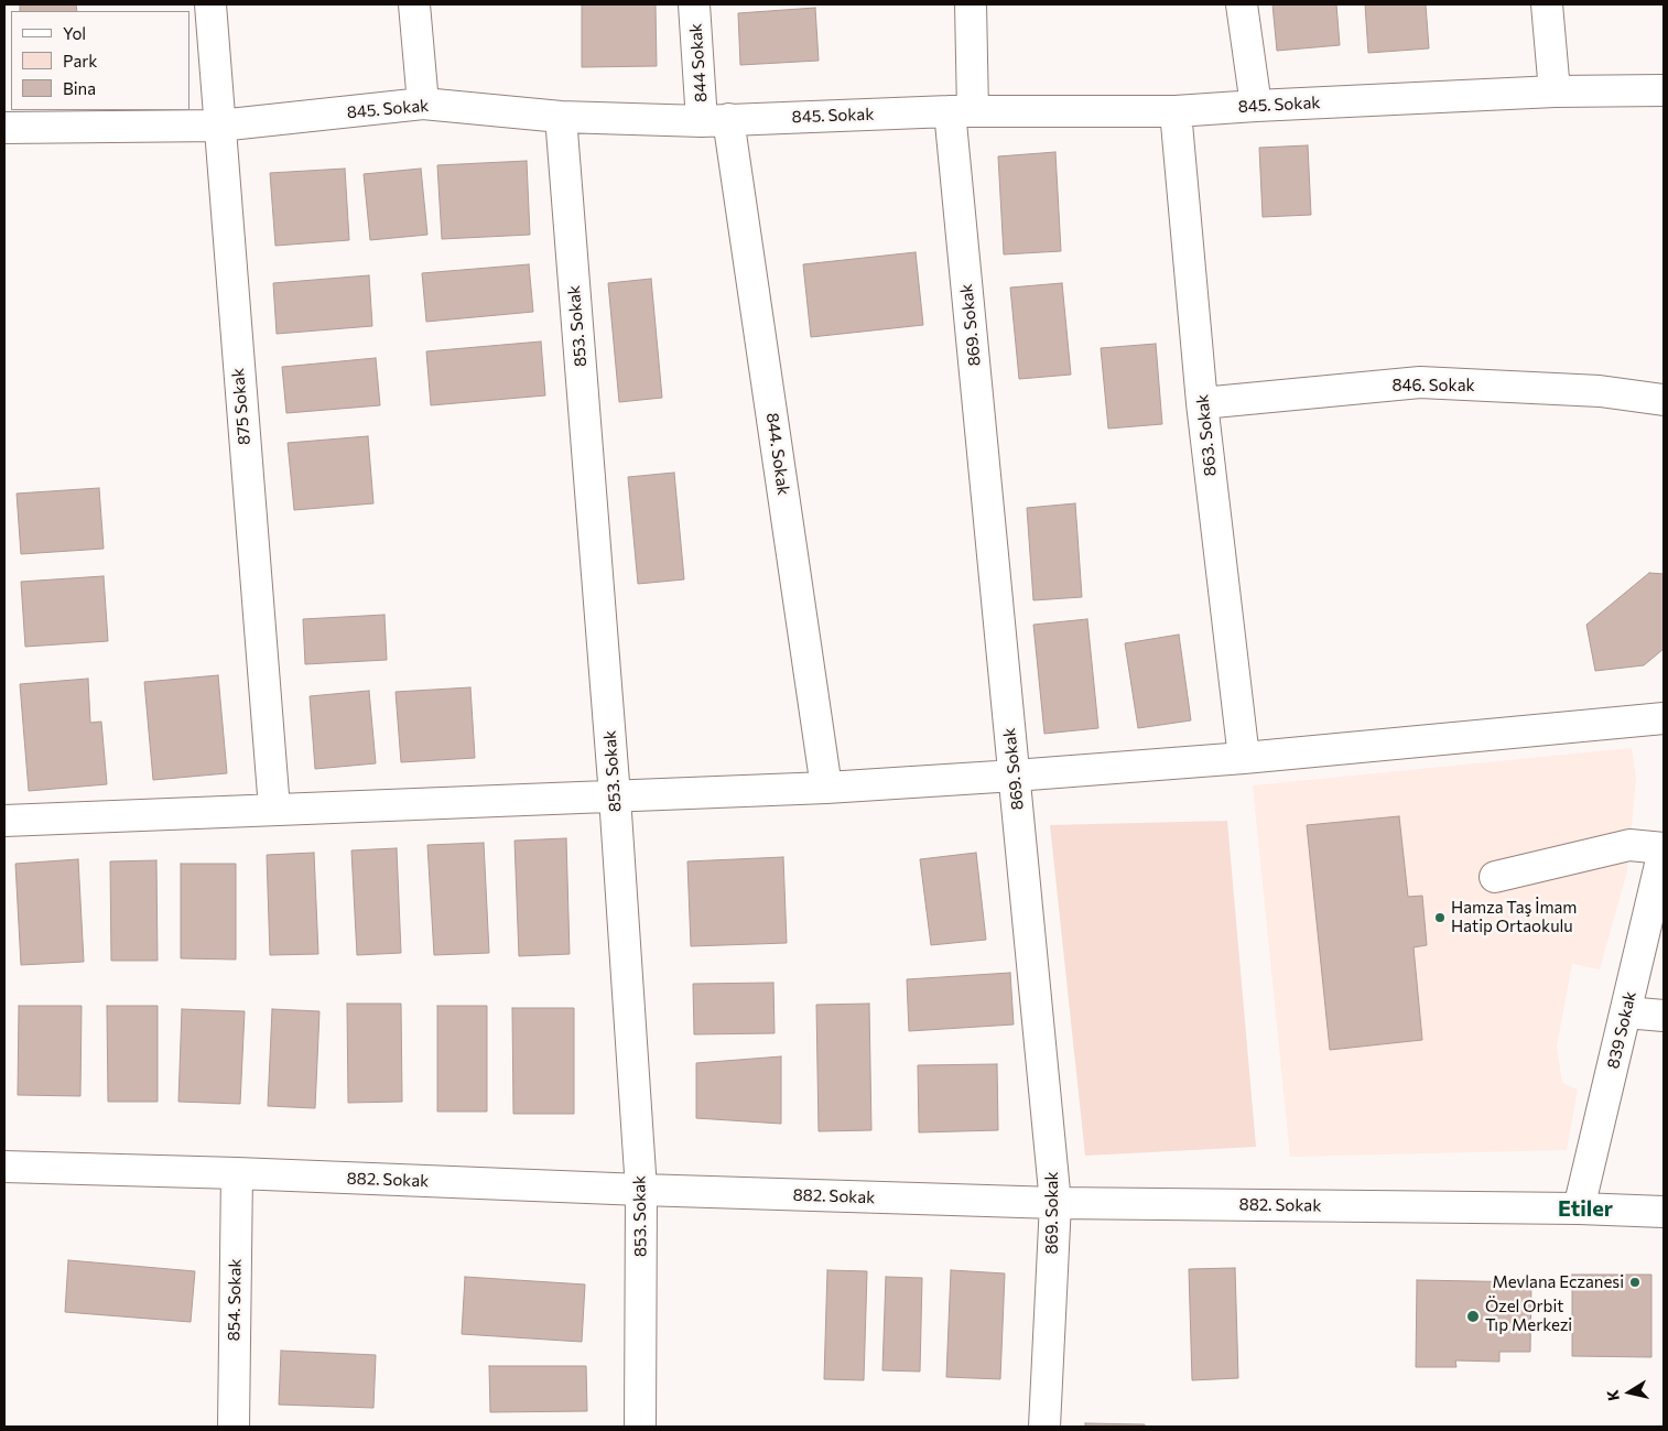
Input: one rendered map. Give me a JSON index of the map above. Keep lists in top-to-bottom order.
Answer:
{
  "streets": {
    "street": [
      "844 Sokak",
      "845. Sokak",
      "869. Sokak",
      "853. Sokak",
      "846. Sokak",
      "875 Sokak",
      "863. Sokak",
      "844. Sokak",
      "839 Sokak",
      "882. Sokak",
      "854. Sokak"
    ]
  },
  "crossings": [
    ["844 Sokak", "845. Sokak"],
    ["844 Sokak", "844. Sokak"],
    ["845. Sokak", "869. Sokak"],
    ["845. Sokak", "853. Sokak"],
    ["845. Sokak", "875 Sokak"],
    ["845. Sokak", "863. Sokak"],
    ["845. Sokak", "844. Sokak"],
    ["869. Sokak", "882. Sokak"],
    ["853. Sokak", "882. Sokak"],
    ["846. Sokak", "863. Sokak"],
    ["839 Sokak", "882. Sokak"],
    ["882. Sokak", "854. Sokak"]
  ],
  "districts": ["Etiler"],
  "places": ["Hamza Taş İmam Hatip Ortaokulu", "Mevlana Eczanesi", "Özel Orbit Tıp Merkezi"],
  "legend": ["Yol", "Park", "Bina"],
  "north": "left"
}
